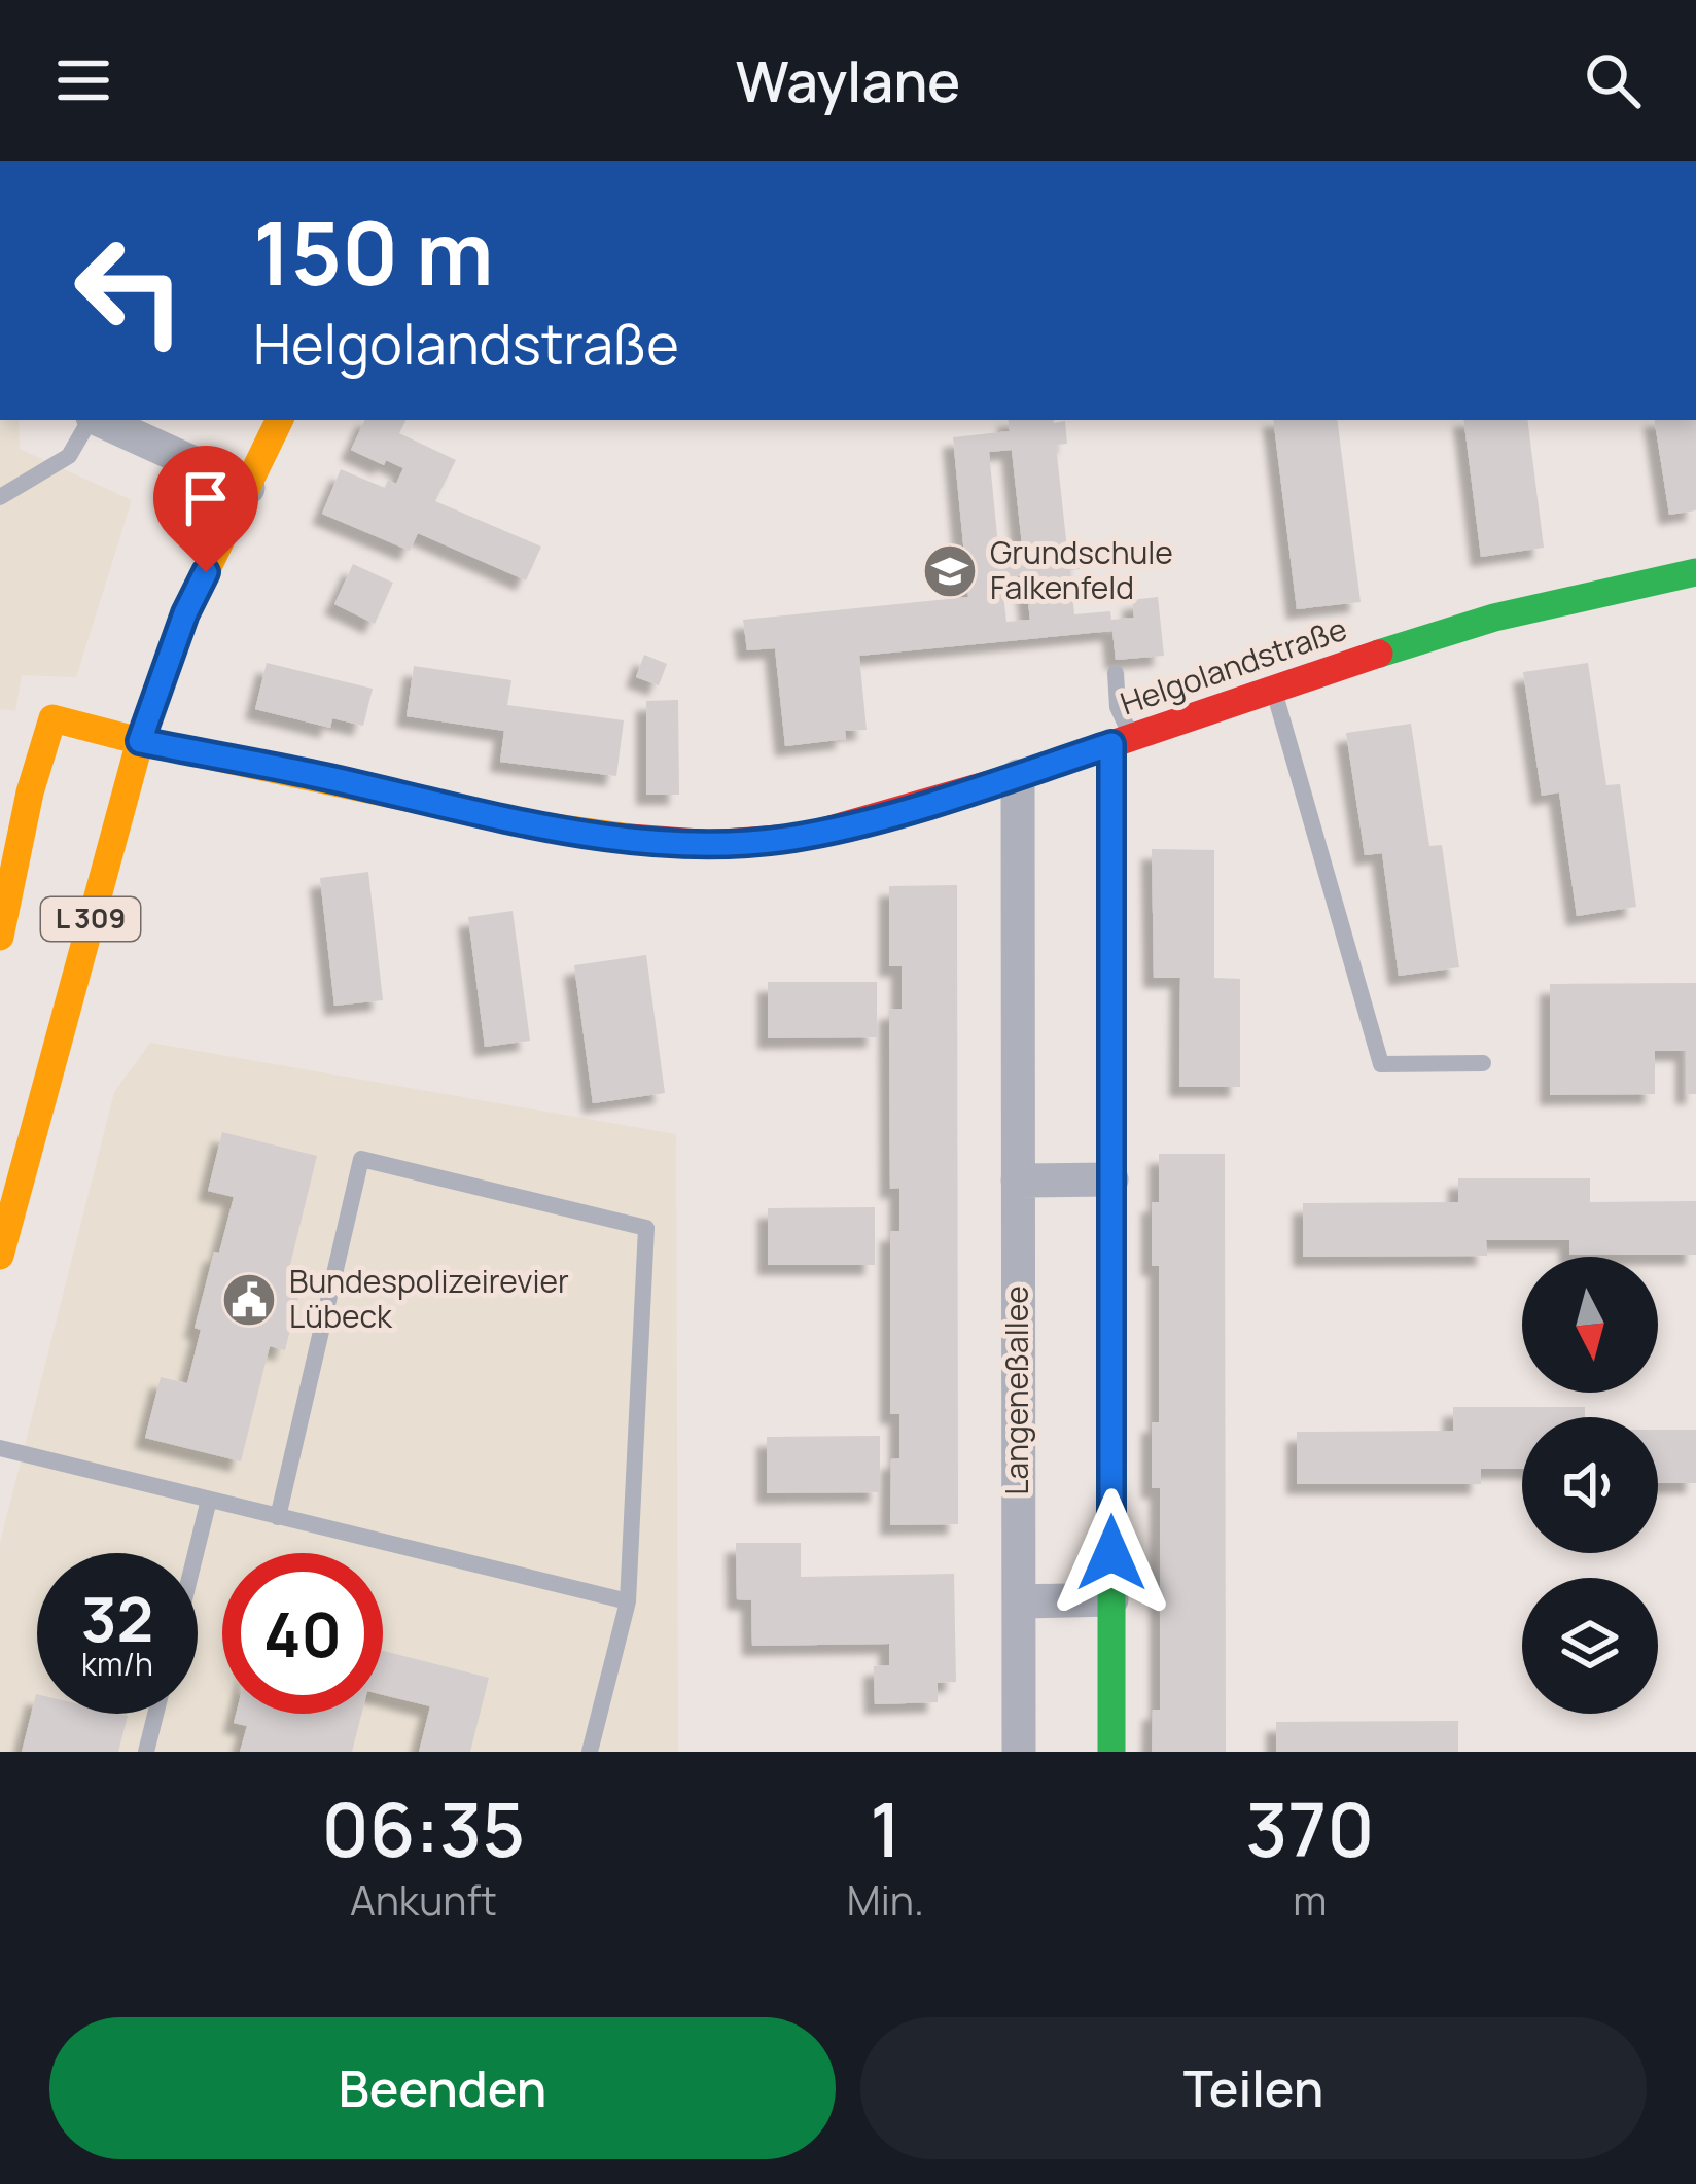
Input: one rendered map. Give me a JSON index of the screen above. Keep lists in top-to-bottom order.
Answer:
{
  "streets": {
    "street": ["Helgolandstraße", "L 309", "Langeneßallee"]
  },
  "crossings": [
    ["Helgolandstraße", "L 309"],
    ["Helgolandstraße", "Langeneßallee"]
  ],
  "places": {
    "school or university": ["Grundschule Falkenfeld"],
    "public building": ["Bundespolizeirevier Lübeck"]
  },
  "north": "bottom",
  "page": {
    "header": "Waylane",
    "turn": ["150 m", "Helgolandstraße"],
    "speed": "32 km/h",
    "limit": "40",
    "eta": [
      "06:35",
      "Ankunft",
      "1",
      "Min.",
      "370",
      "m"
    ],
    "buttons": ["Beenden", "Teilen"]
  }
}
